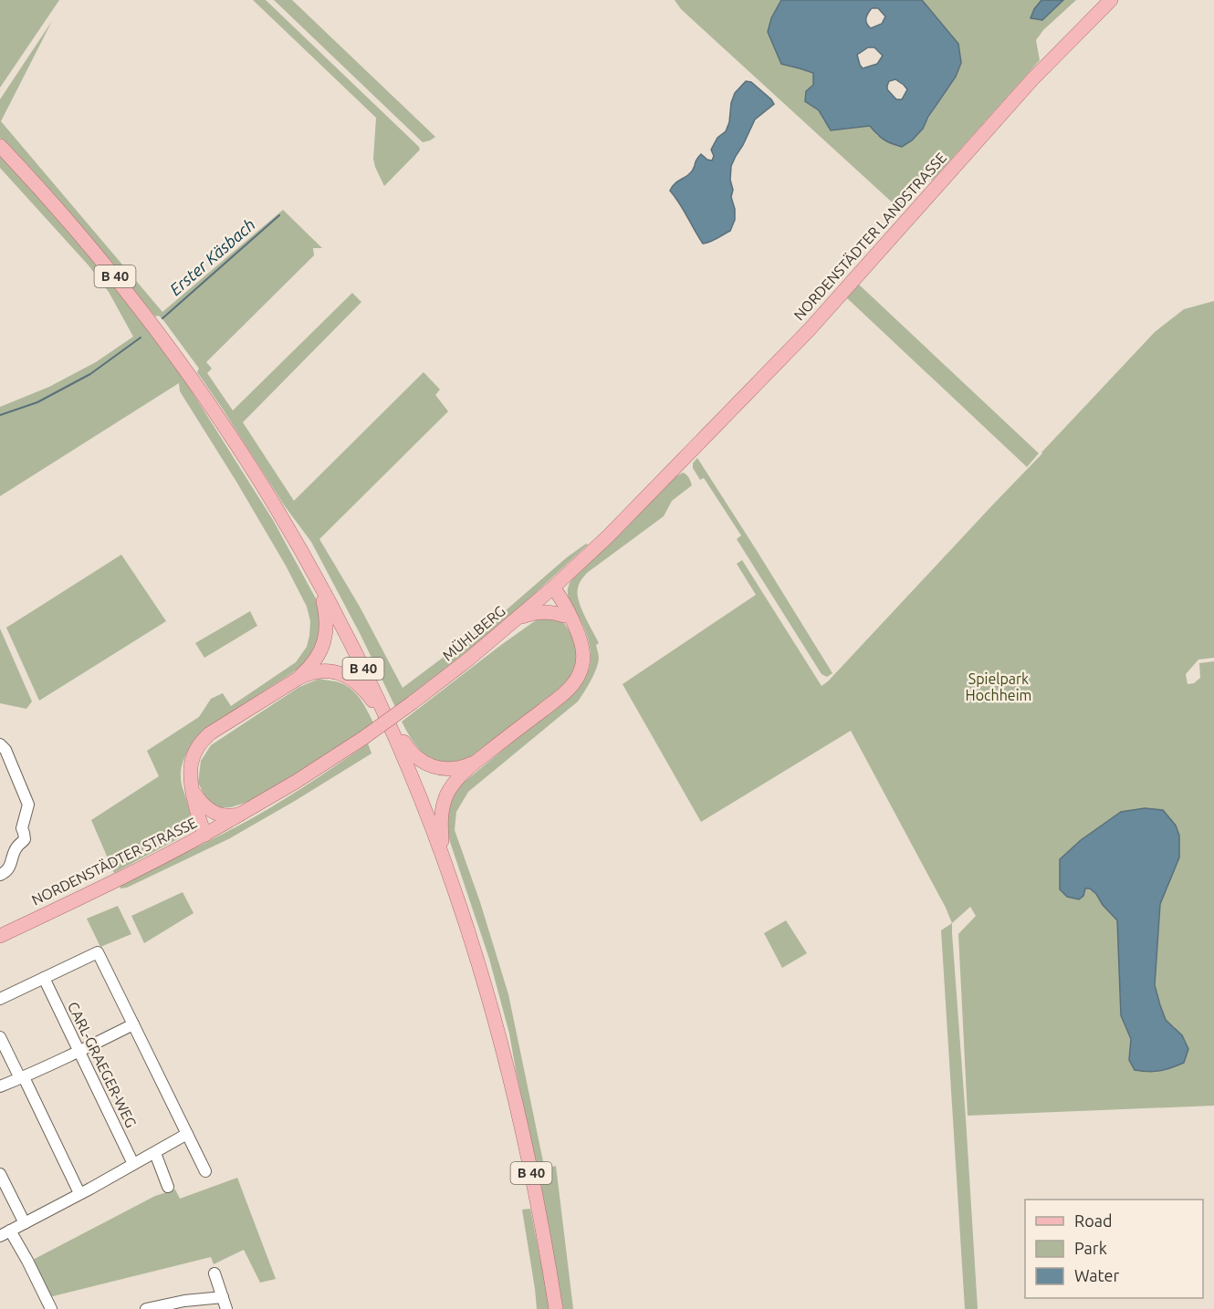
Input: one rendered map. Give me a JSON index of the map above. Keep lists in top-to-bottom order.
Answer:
{
  "streets": {
    "main road": [
      "NORDENSTÄDTER LANDSTRASSE",
      "B 40",
      "MÜHLBERG",
      "NORDENSTÄDTER STRASSE"
    ],
    "street": ["CARL-GRAEGER-WEG"]
  },
  "crossings": [
    ["NORDENSTÄDTER LANDSTRASSE", "MÜHLBERG"],
    ["MÜHLBERG", "NORDENSTÄDTER STRASSE"]
  ],
  "water": ["Erster Käsbach"],
  "parks": ["Spielpark Hochheim"],
  "legend": ["Road", "Park", "Water"]
}
